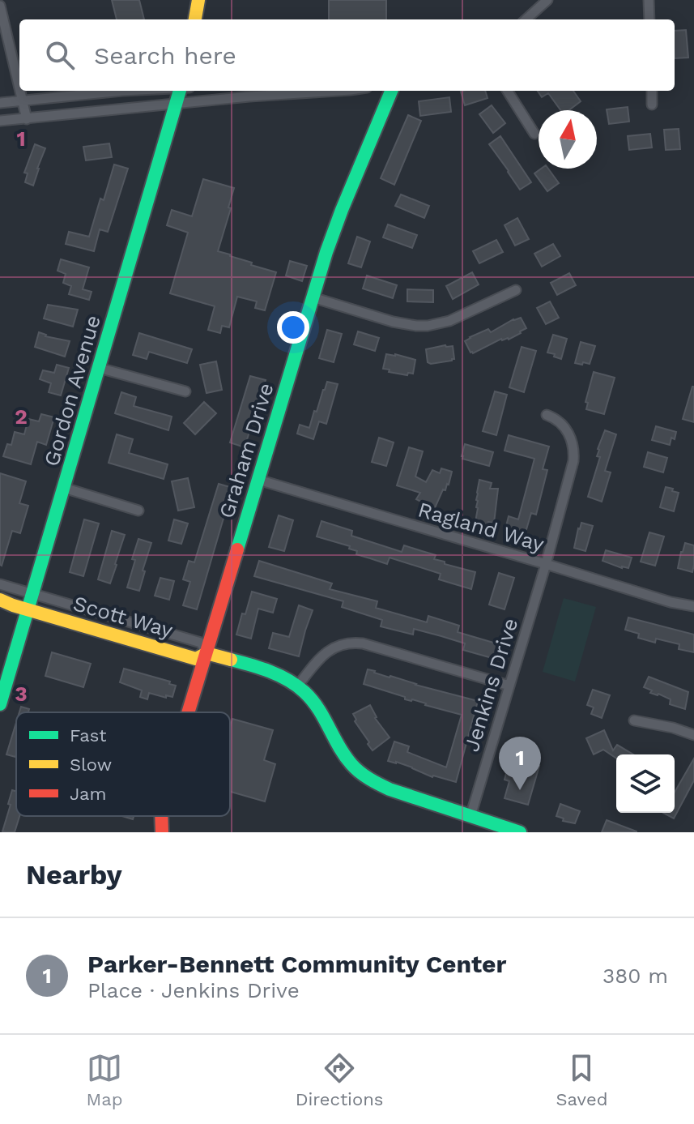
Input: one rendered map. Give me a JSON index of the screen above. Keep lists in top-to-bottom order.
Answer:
{
  "streets": {
    "street": [
      "Gordon Avenue",
      "Graham Drive",
      "Ragland Way",
      "Scott Way",
      "Jenkins Drive"
    ]
  },
  "crossings": [
    ["Gordon Avenue", "Scott Way"],
    ["Graham Drive", "Ragland Way"],
    ["Graham Drive", "Scott Way"],
    ["Ragland Way", "Jenkins Drive"],
    ["Scott Way", "Jenkins Drive"]
  ],
  "legend": ["Fast", "Slow", "Jam"],
  "north": "top",
  "page": {
    "search": "Search here",
    "pins": "1",
    "heading": "Nearby",
    "list": [
      {
        "mark": "1",
        "name": "Parker-Bennett Community Center",
        "note": "Place · Jenkins Drive",
        "value": "380 m"
      }
    ],
    "nav": ["Map", "Directions", "Saved"]
  },
  "grid": {
    "rows": ["1", "2", "3"]
  }
}
